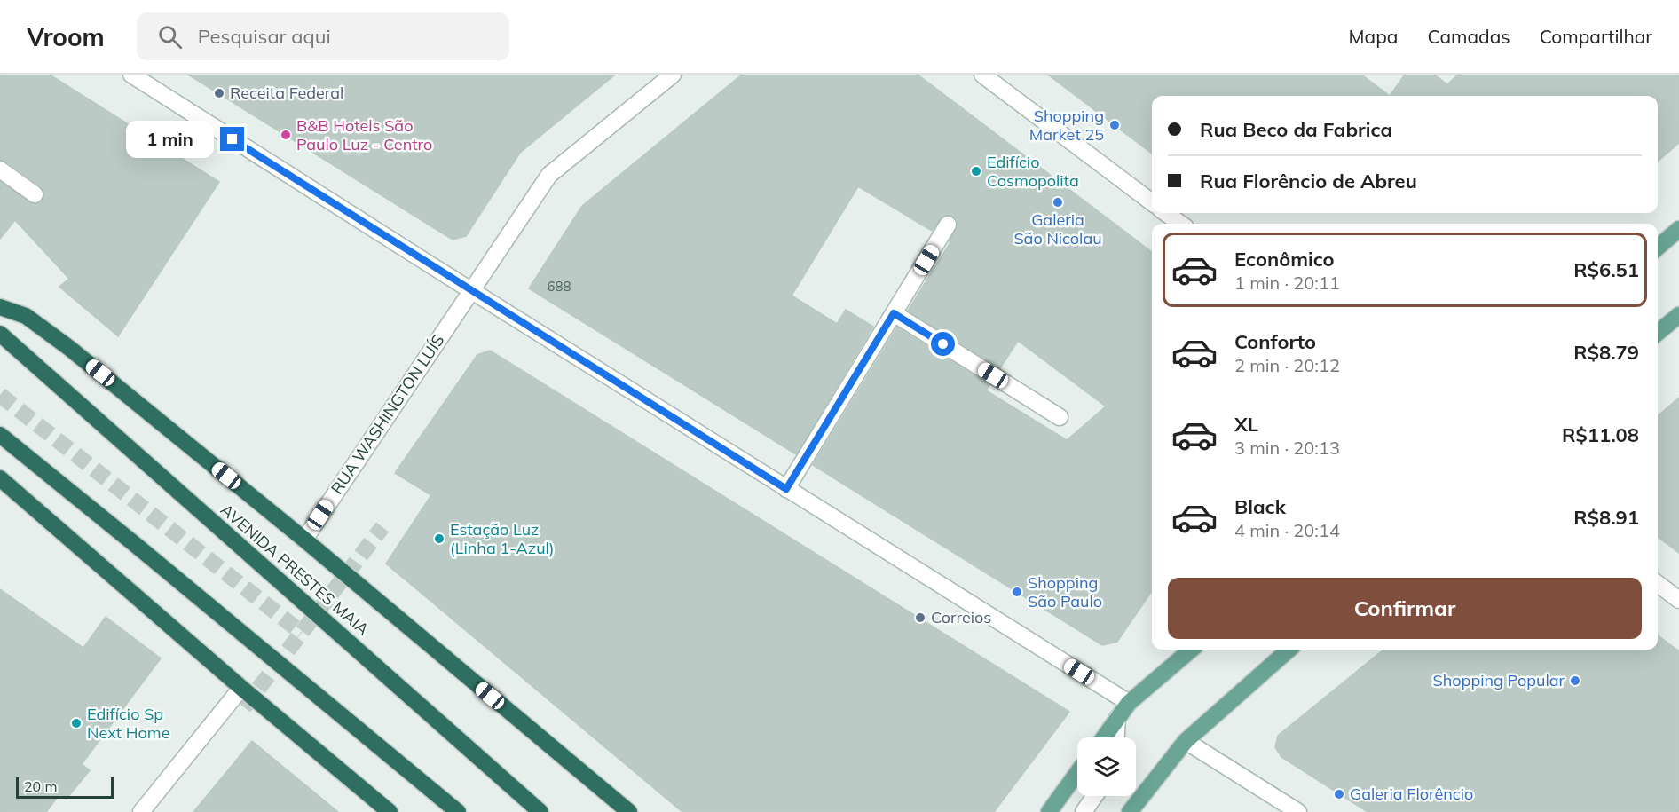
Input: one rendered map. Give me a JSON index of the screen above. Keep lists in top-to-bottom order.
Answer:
{
  "streets": {
    "highway": ["AVENIDA PRESTES MAIA"],
    "street": ["RUA WASHINGTON LUÍS"]
  },
  "places": [
    "Receita Federal",
    "Shopping Market 25",
    "B&B Hotels São Paulo Luz - Centro",
    "Edifício Cosmopolita",
    "Galeria São Nicolau",
    "Estação Luz (Linha 1-Azul)",
    "Shopping São Paulo",
    "Correios",
    "Shopping Popular",
    "Edifício Sp Next Home",
    "Galeria Florêncio"
  ],
  "house_numbers": ["688"],
  "scale_bar": "20 m",
  "page": {
    "header": "Vroom",
    "search": "Pesquisar aqui",
    "nav": ["Mapa", "Camadas", "Compartilhar"],
    "banner": ["Rua Beco da Fabrica", "Rua Florêncio de Abreu"],
    "bubble": "1 min",
    "list": [
      {
        "name": "Econômico",
        "note": "1 min · 20:11",
        "value": "R$6.51"
      },
      {
        "name": "Conforto",
        "note": "2 min · 20:12",
        "value": "R$8.79"
      },
      {
        "name": "XL",
        "note": "3 min · 20:13",
        "value": "R$11.08"
      },
      {
        "name": "Black",
        "note": "4 min · 20:14",
        "value": "R$8.91"
      }
    ],
    "buttons": "Confirmar",
    "scale": "20 m"
  }
}
